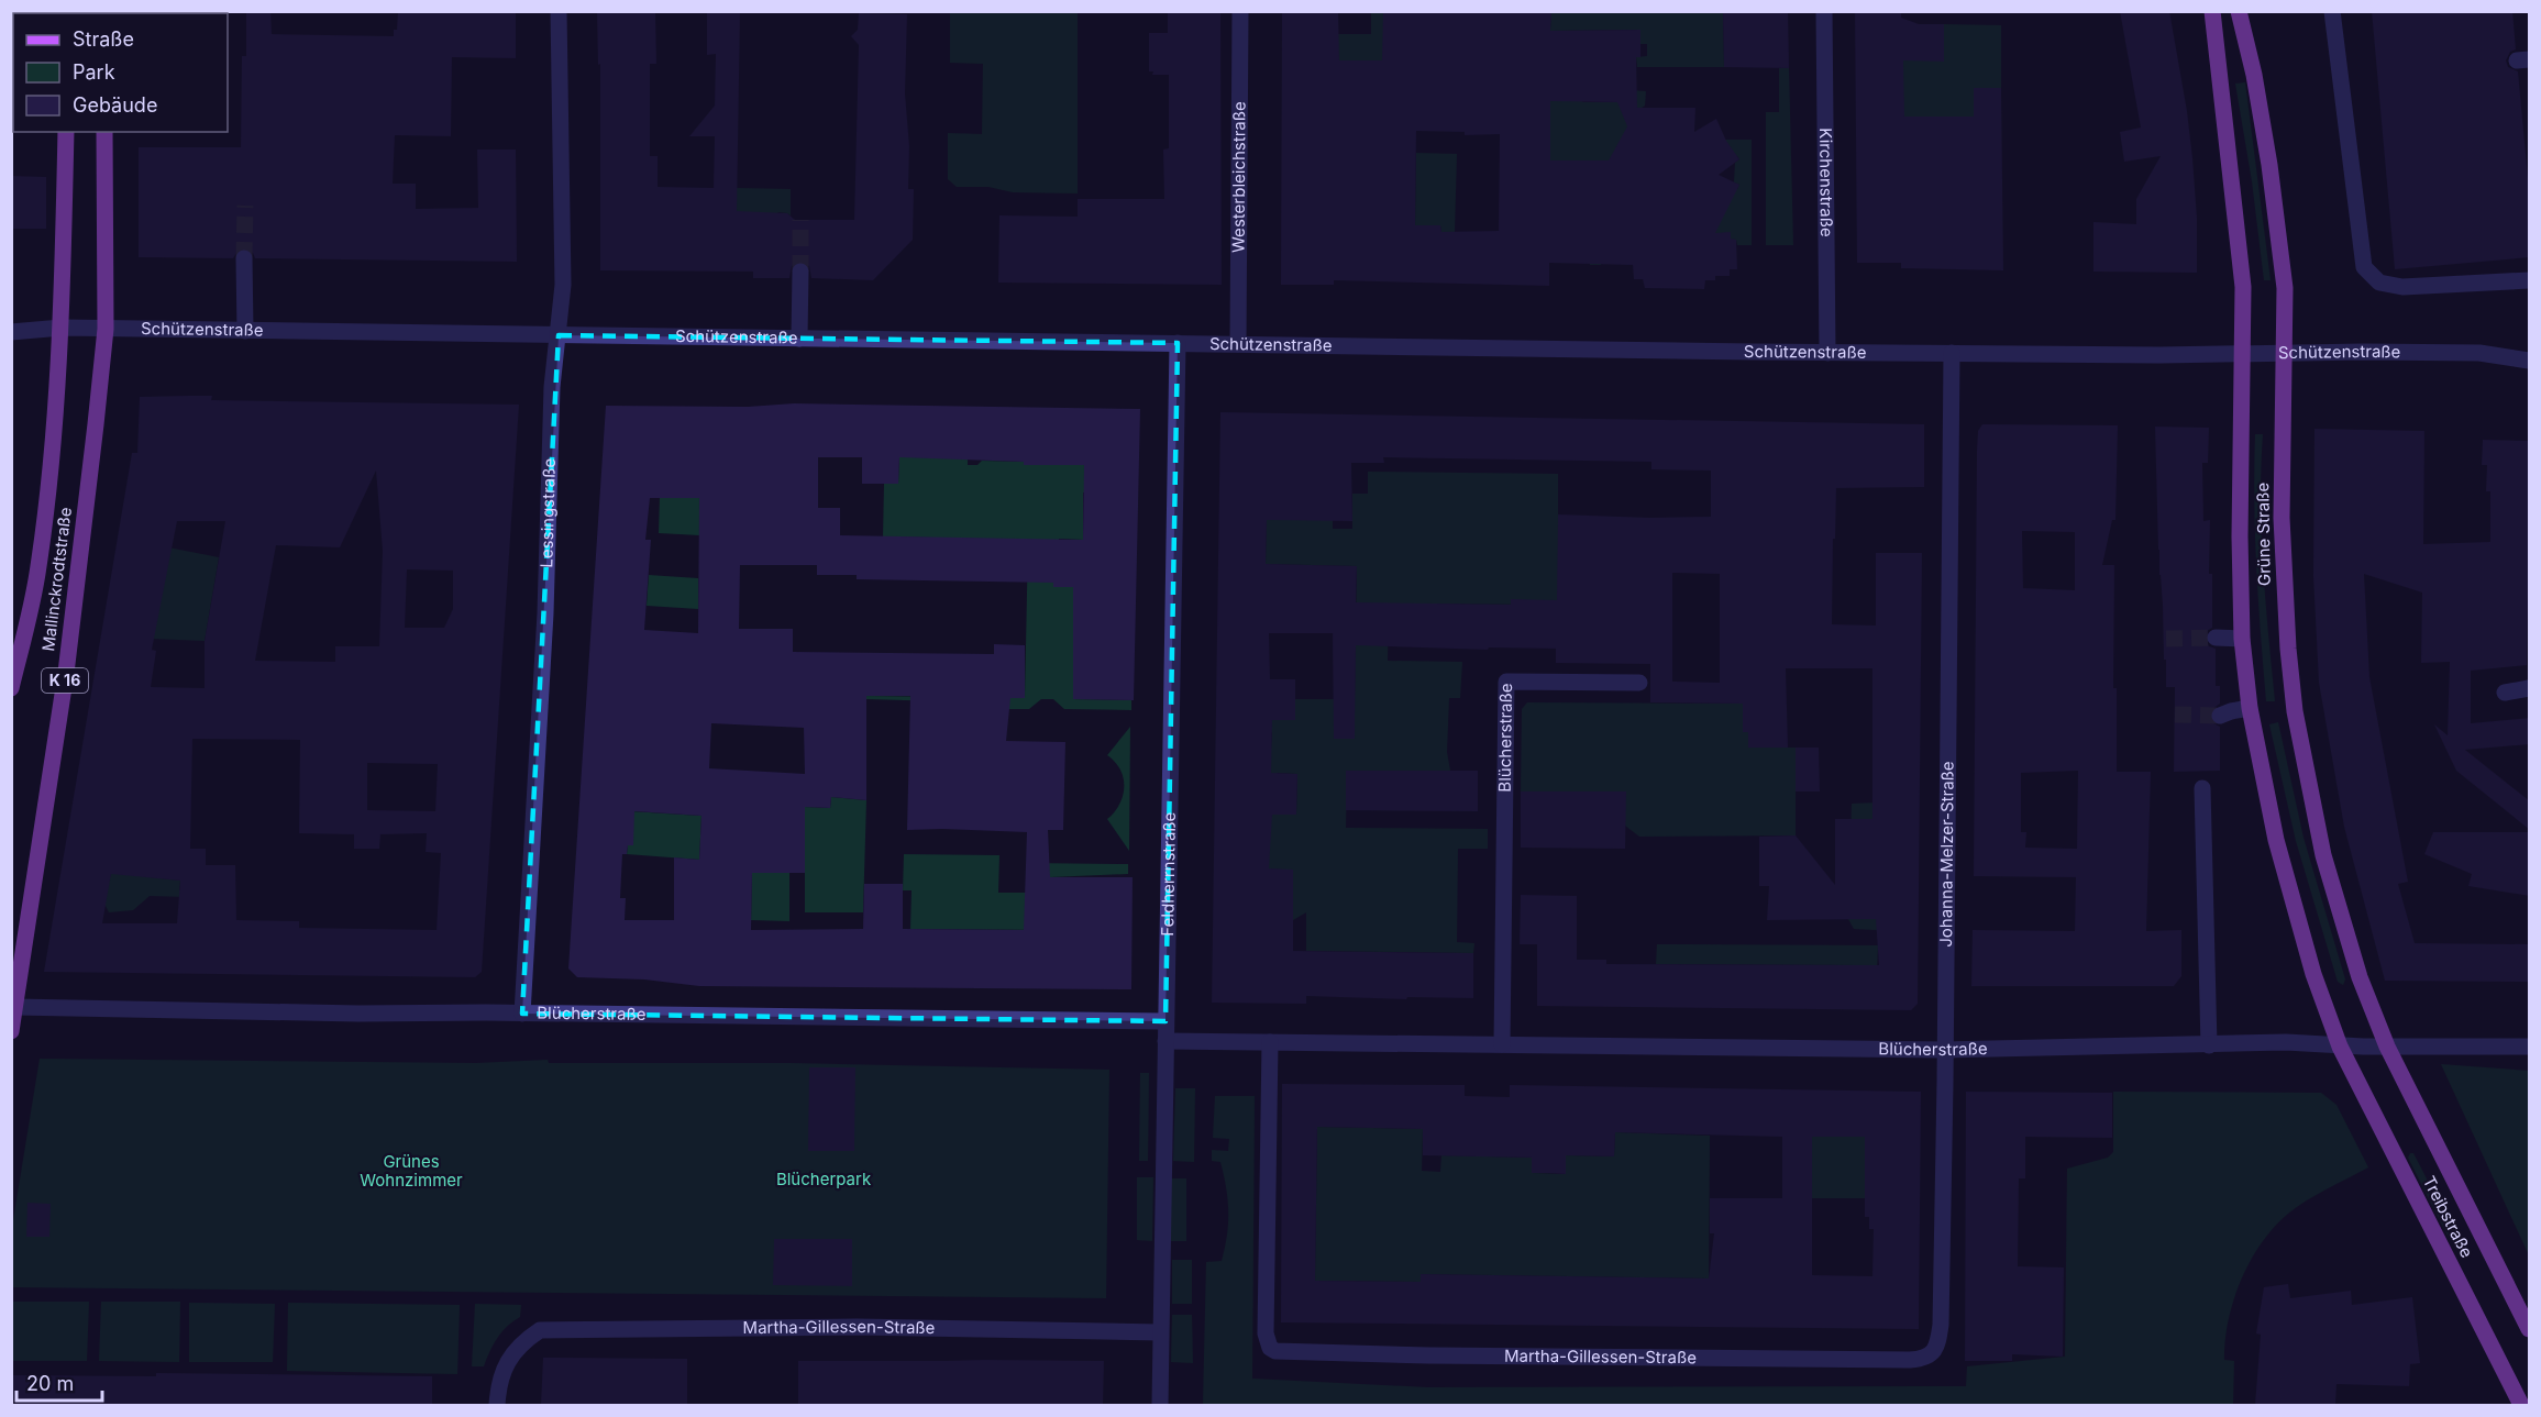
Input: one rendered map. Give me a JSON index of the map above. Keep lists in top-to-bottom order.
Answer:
{
  "streets": {
    "main road": [
      "Grüne Straße",
      "Mallinckrodtstraße",
      "K 16",
      "Treibstraße"
    ],
    "street": [
      "Westerbleichstraße",
      "Kirchenstraße",
      "Schützenstraße",
      "Lessingstraße",
      "Blücherstraße",
      "Johanna-Melzer-Straße",
      "Feldherrnstraße",
      "Martha-Gillessen-Straße"
    ]
  },
  "crossings": [
    ["Westerbleichstraße", "Schützenstraße"],
    ["Kirchenstraße", "Schützenstraße"],
    ["Schützenstraße", "Lessingstraße"],
    ["Schützenstraße", "Grüne Straße"],
    ["Schützenstraße", "Mallinckrodtstraße"],
    ["Schützenstraße", "Johanna-Melzer-Straße"],
    ["Schützenstraße", "Feldherrnstraße"],
    ["Lessingstraße", "Blücherstraße"],
    ["Grüne Straße", "Blücherstraße"],
    ["Grüne Straße", "Treibstraße"],
    ["Mallinckrodtstraße", "Blücherstraße"],
    ["Blücherstraße", "Johanna-Melzer-Straße"],
    ["Blücherstraße", "Feldherrnstraße"],
    ["Blücherstraße", "Treibstraße"],
    ["Blücherstraße", "Martha-Gillessen-Straße"],
    ["Johanna-Melzer-Straße", "Martha-Gillessen-Straße"],
    ["Feldherrnstraße", "Martha-Gillessen-Straße"]
  ],
  "parks": ["Grünes Wohnzimmer", "Blücherpark"],
  "legend": ["Straße", "Park", "Gebäude"],
  "scale_bar": "20 m"
}
